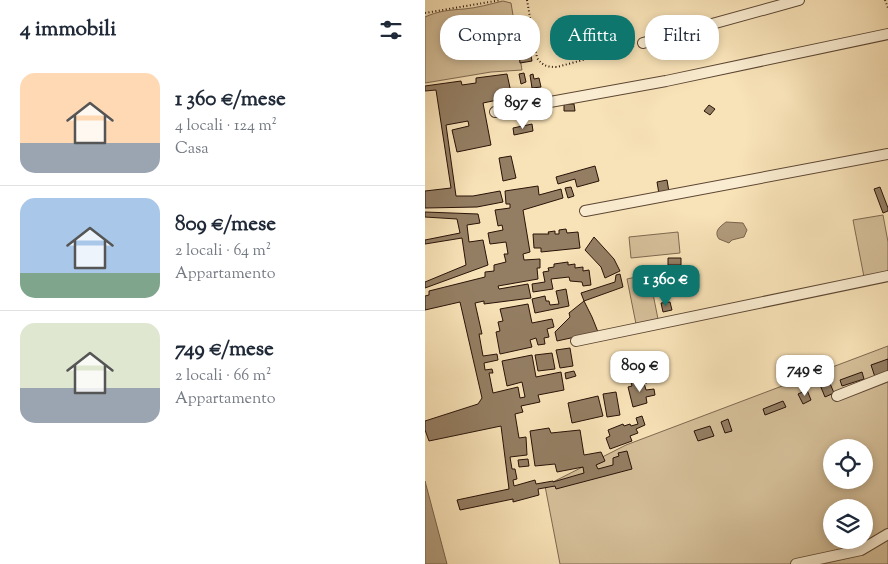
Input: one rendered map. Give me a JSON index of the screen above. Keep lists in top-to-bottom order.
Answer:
{
  "page": {
    "heading": "4 immobili",
    "chip": ["Compra", "Affitta", "Filtri"],
    "list": [
      {
        "name": "1 360 €/mese",
        "note": "4 locali · 124 m² · Casa"
      },
      {
        "name": "809 €/mese",
        "note": "2 locali · 64 m² · Appartamento"
      },
      {
        "name": "749 €/mese",
        "note": "2 locali · 66 m² · Appartamento"
      }
    ],
    "price": [
      "897 €",
      "1 360 €",
      "809 €",
      "749 €"
    ]
  }
}
